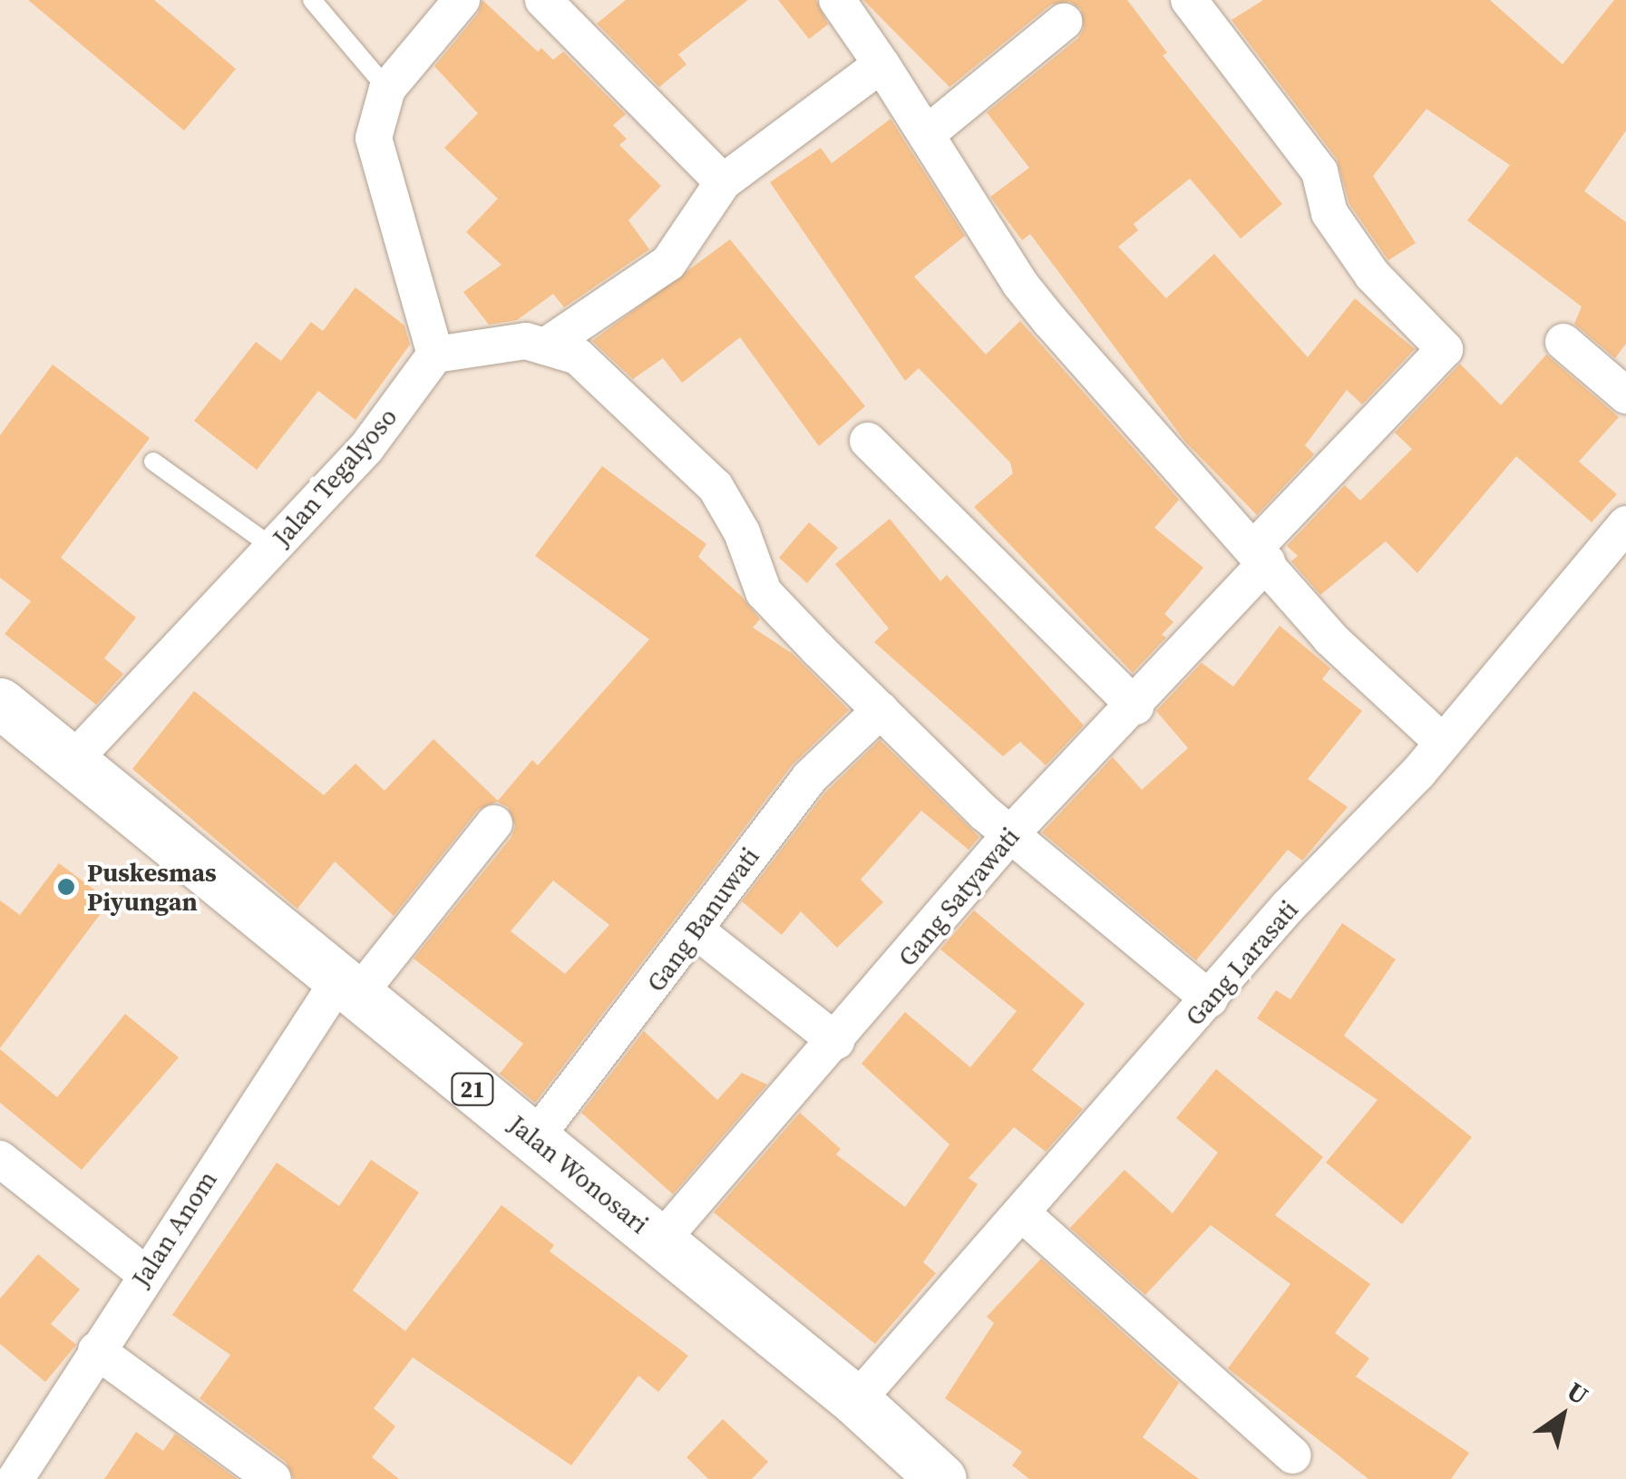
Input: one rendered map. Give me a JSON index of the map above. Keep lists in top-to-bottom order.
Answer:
{
  "streets": {
    "highway": ["21", "Jalan Wonosari"],
    "street": [
      "Jalan Tegalyoso",
      "Gang Satyawati",
      "Gang Banuwati",
      "Gang Larasati",
      "Jalan Anom"
    ]
  },
  "crossings": [
    ["Jalan Tegalyoso", "Jalan Wonosari"],
    ["Gang Satyawati", "Jalan Wonosari"],
    ["Gang Banuwati", "Jalan Wonosari"],
    ["Gang Larasati", "Jalan Wonosari"],
    ["Jalan Wonosari", "Jalan Anom"]
  ],
  "places": ["Puskesmas Piyungan"],
  "north": "top right"
}
